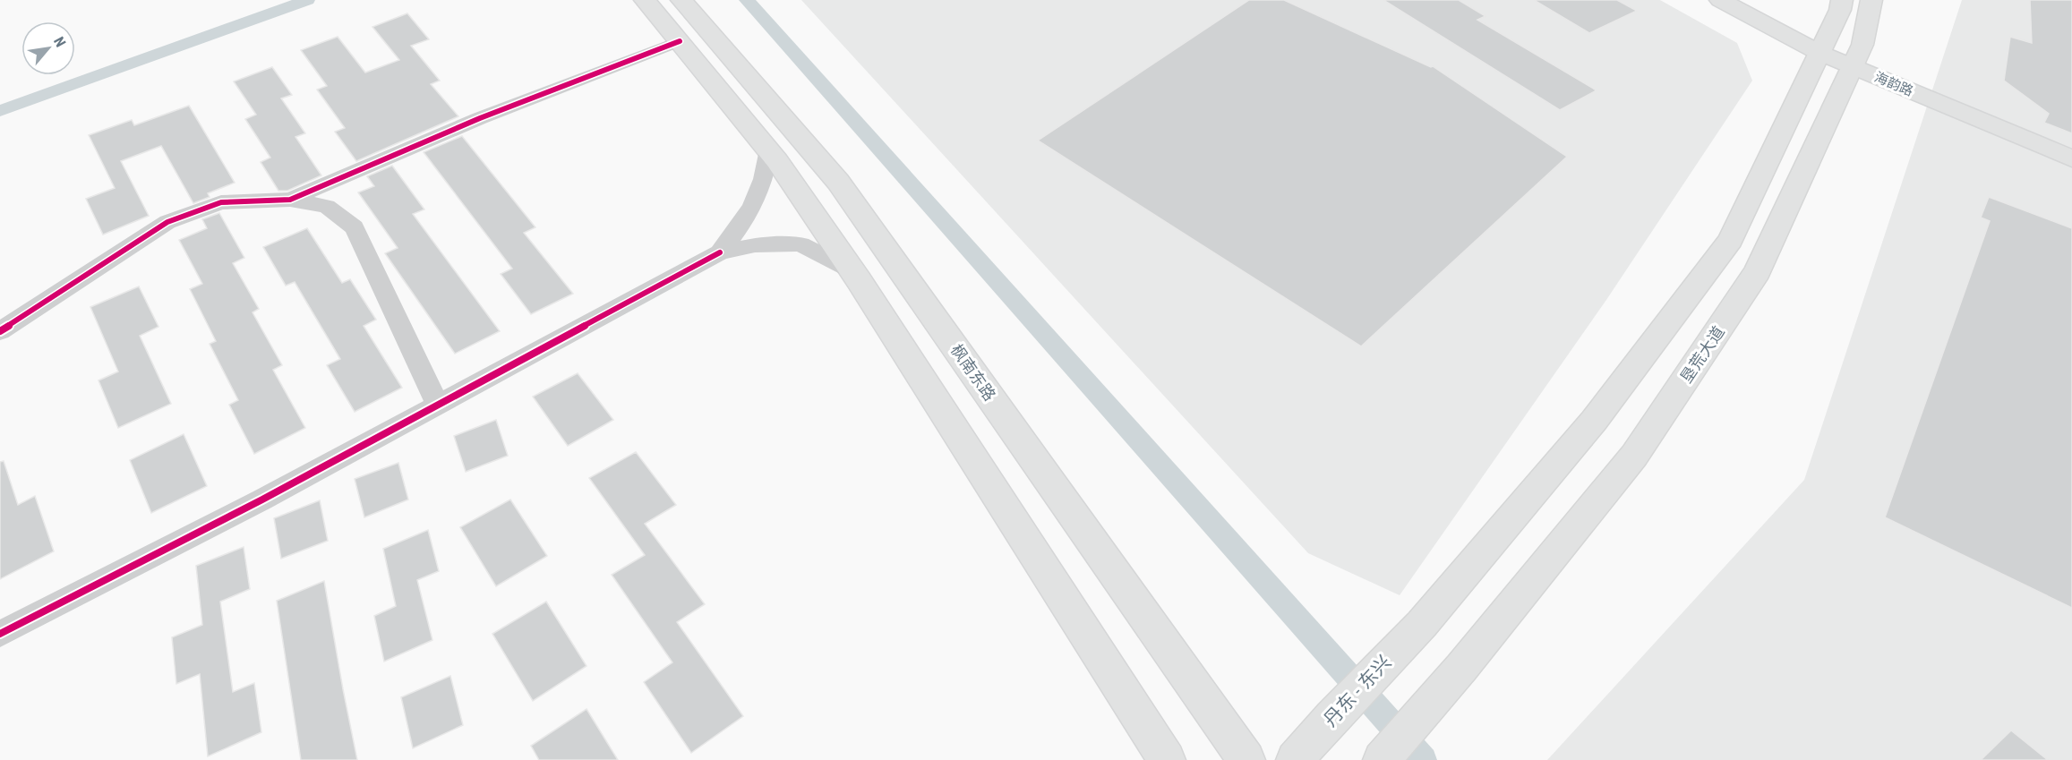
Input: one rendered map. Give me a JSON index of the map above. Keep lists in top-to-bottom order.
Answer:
{
  "streets": {
    "main road": [
      "海韵路",
      "垦荒大道",
      "枫南东路",
      "丹东 - 东兴"
    ]
  },
  "crossings": [
    ["海韵路", "垦荒大道"],
    ["海韵路", "丹东 - 东兴"]
  ],
  "north": "top right"
}
